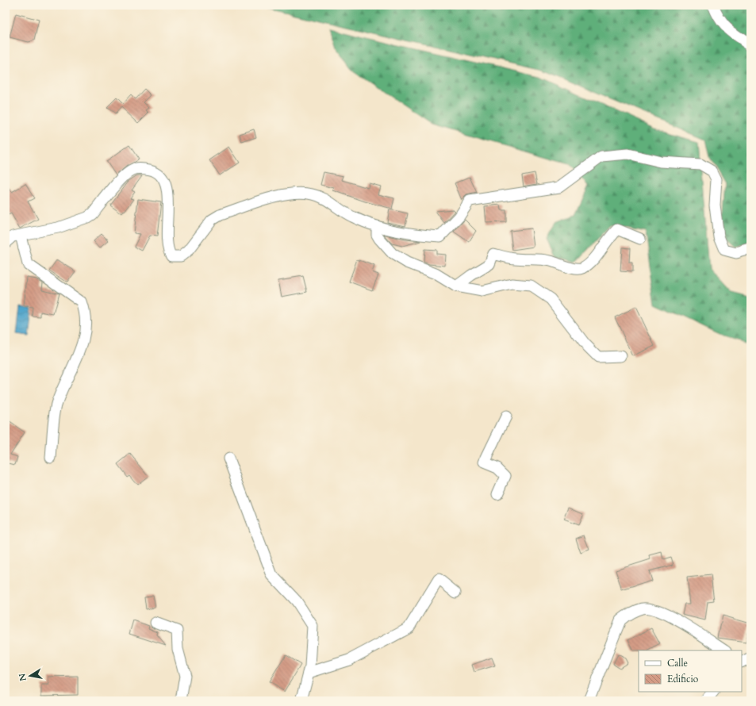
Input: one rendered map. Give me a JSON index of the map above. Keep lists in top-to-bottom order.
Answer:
{
  "legend": ["Calle", "Edificio"],
  "north": "left"
}
